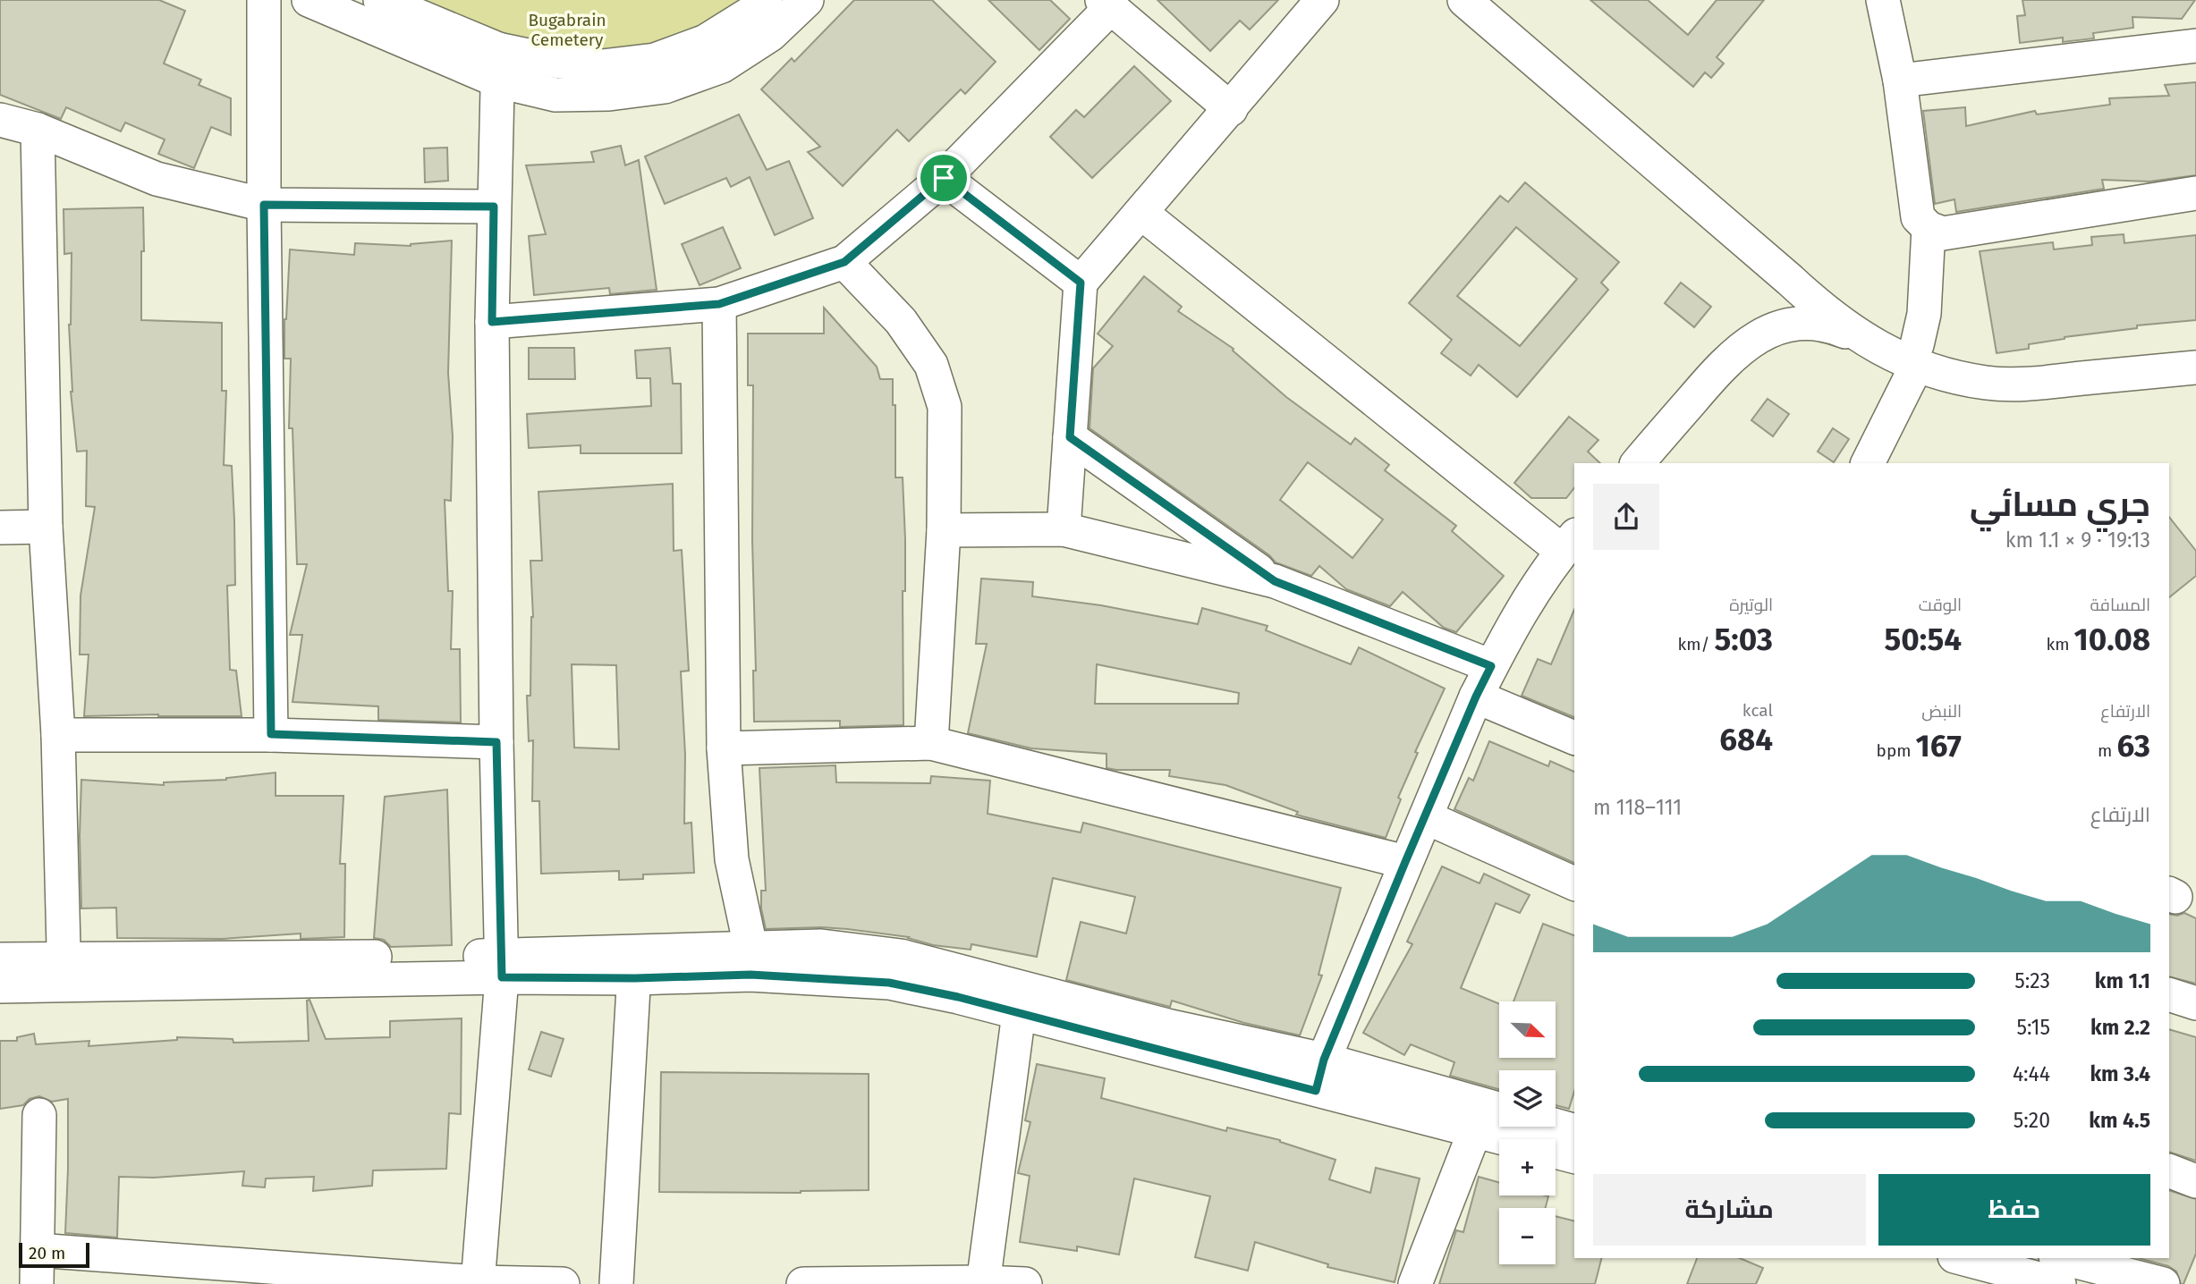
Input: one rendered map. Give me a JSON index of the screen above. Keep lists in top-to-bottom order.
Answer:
{
  "parks": ["Bugabrain Cemetery"],
  "scale_bar": "20 m",
  "north": "bottom right",
  "page": {
    "heading": ["جري مسائي", "19:13 · 9 × 1.1 km"],
    "stats": [
      ["المسافة", "10.08 km"],
      ["الوقت", "50:54"],
      ["الوتيرة", "5:03 /km"],
      ["الارتفاع", "63 m"],
      ["النبض", "167 bpm"],
      ["kcal", "684"]
    ],
    "chart": ["الارتفاع", "111–118 m"],
    "list": [
      {
        "name": "1.1 km",
        "note": "5:23"
      },
      {
        "name": "2.2 km",
        "note": "5:15"
      },
      {
        "name": "3.4 km",
        "note": "4:44"
      },
      {
        "name": "4.5 km",
        "note": "5:20"
      }
    ],
    "map_buttons": ["+", "−"],
    "buttons": ["حفظ", "مشاركة"],
    "scale": "20 m"
  }
}
